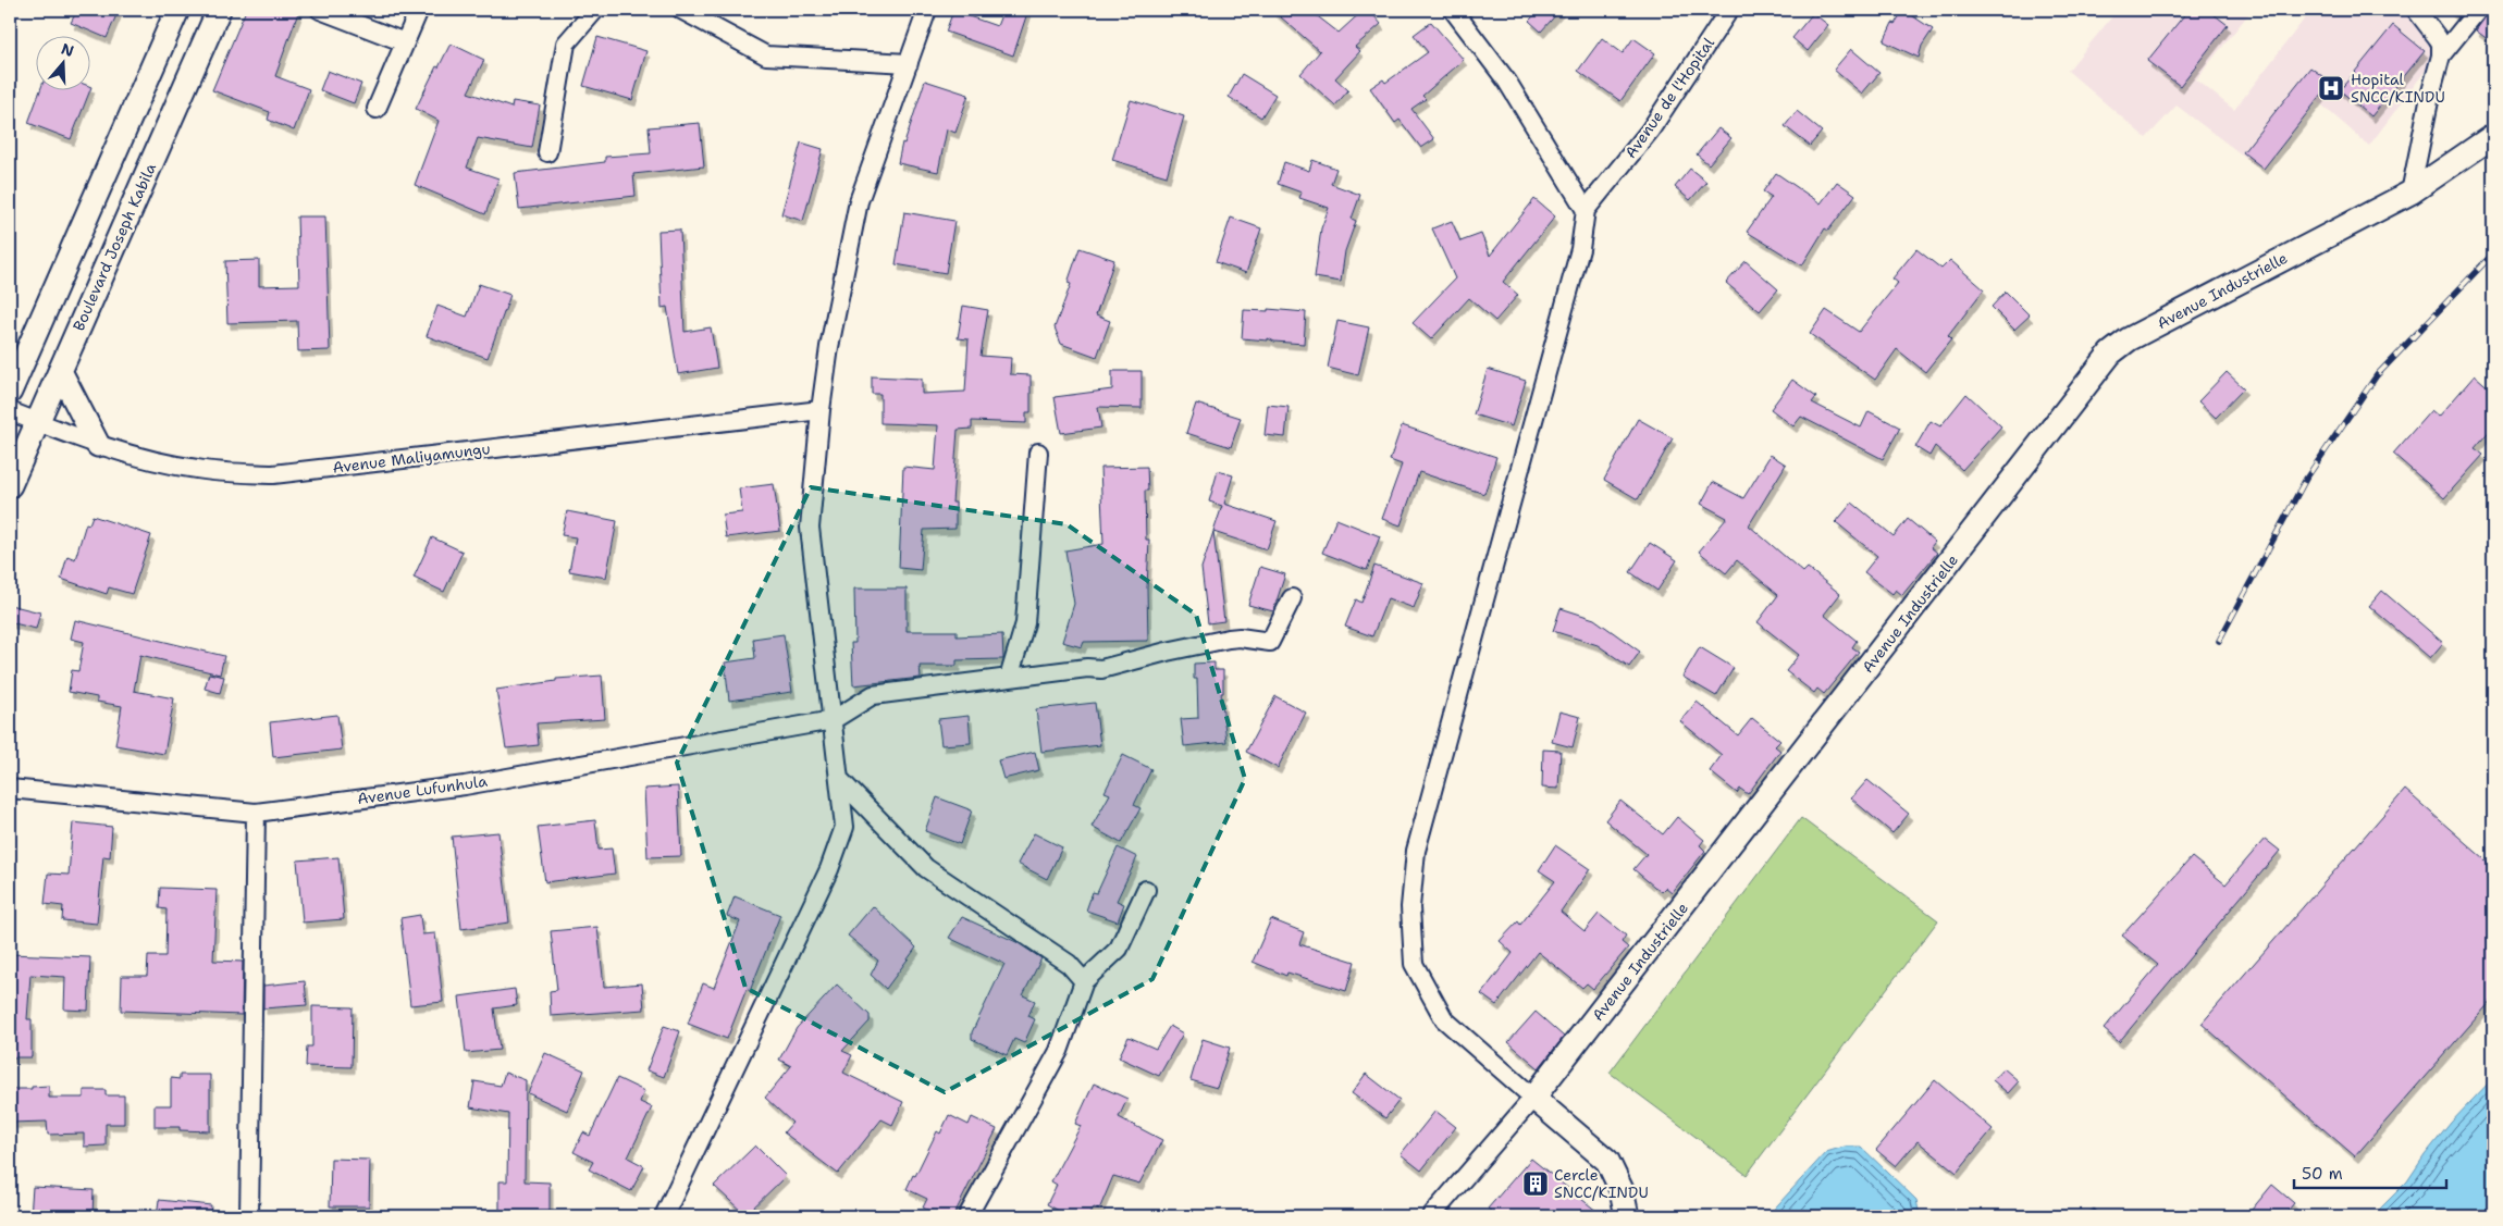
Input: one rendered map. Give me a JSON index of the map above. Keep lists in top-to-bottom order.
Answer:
{
  "streets": {
    "street": [
      "Avenue de l'Hopital",
      "Boulevard Joseph Kabila",
      "Avenue Industrielle",
      "Avenue Maliyamungu",
      "Avenue Lufunhula"
    ]
  },
  "crossings": [
    ["Boulevard Joseph Kabila", "Avenue Maliyamungu"]
  ],
  "places": {
    "hospital": ["Hopital SNCC/KINDU"],
    "building": ["Cercle SNCC/KINDU"]
  },
  "scale_bar": "50 m",
  "north": "top"
}
